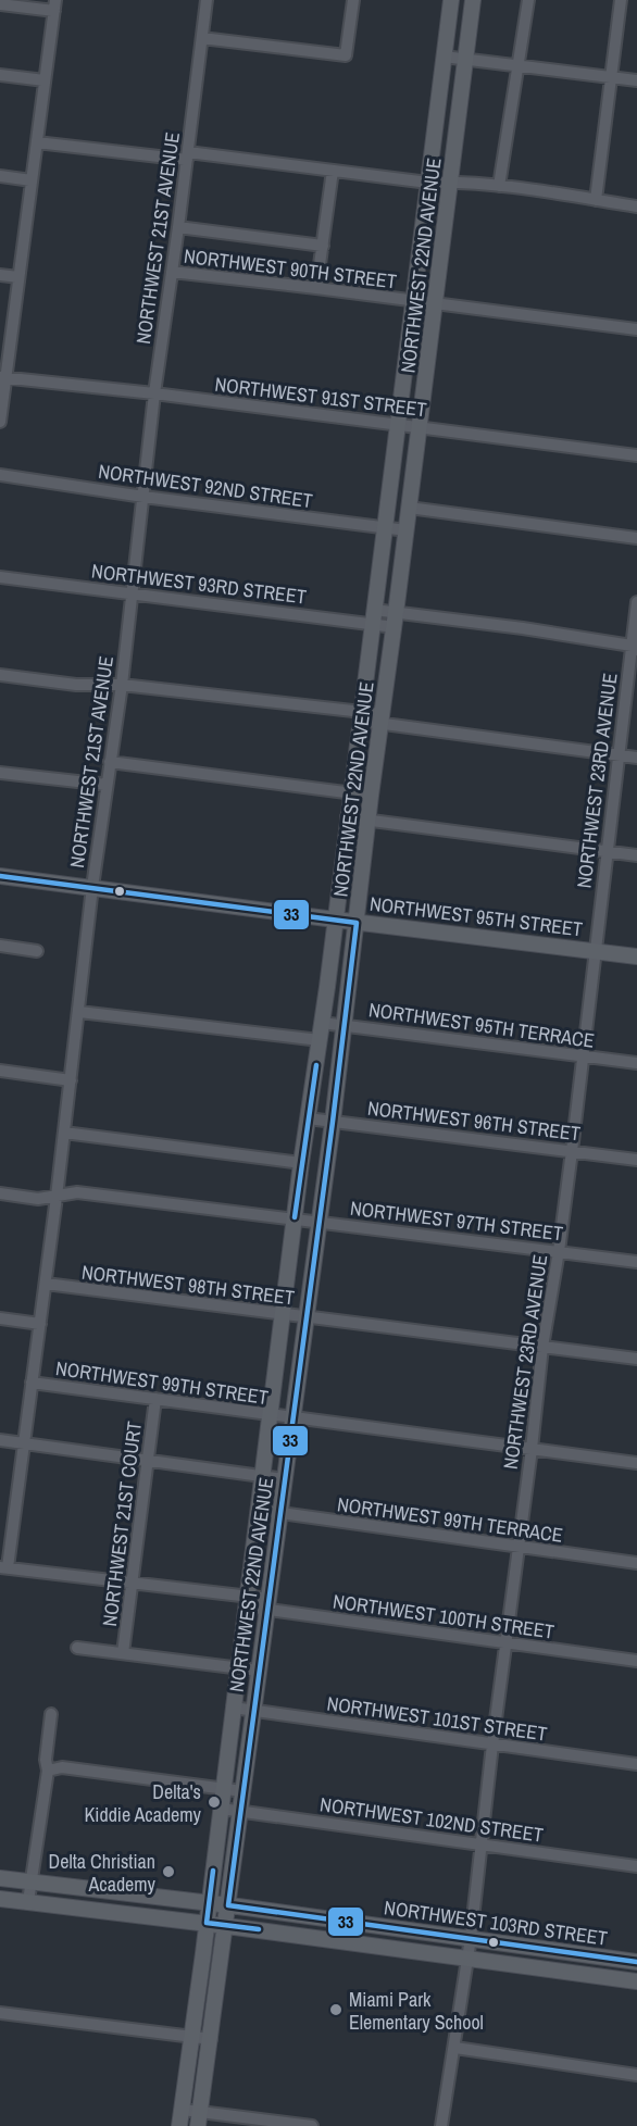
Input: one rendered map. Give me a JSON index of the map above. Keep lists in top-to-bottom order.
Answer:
{
  "streets": {
    "main road": ["NORTHWEST 22ND AVENUE", "NORTHWEST 95TH STREET", "NORTHWEST 103RD STREET"],
    "street": [
      "NORTHWEST 21ST AVENUE",
      "NORTHWEST 90TH STREET",
      "NORTHWEST 91ST STREET",
      "NORTHWEST 92ND STREET",
      "NORTHWEST 93RD STREET",
      "NORTHWEST 23RD AVENUE",
      "NORTHWEST 95TH TERRACE",
      "NORTHWEST 96TH STREET",
      "NORTHWEST 97TH STREET",
      "NORTHWEST 98TH STREET",
      "NORTHWEST 99TH STREET",
      "NORTHWEST 99TH TERRACE",
      "NORTHWEST 21ST COURT",
      "NORTHWEST 100TH STREET",
      "NORTHWEST 101ST STREET",
      "NORTHWEST 102ND STREET"
    ]
  },
  "crossings": [
    ["NORTHWEST 21ST AVENUE", "NORTHWEST 90TH STREET"],
    ["NORTHWEST 21ST AVENUE", "NORTHWEST 91ST STREET"],
    ["NORTHWEST 21ST AVENUE", "NORTHWEST 92ND STREET"],
    ["NORTHWEST 21ST AVENUE", "NORTHWEST 93RD STREET"],
    ["NORTHWEST 21ST AVENUE", "NORTHWEST 95TH STREET"],
    ["NORTHWEST 21ST AVENUE", "NORTHWEST 97TH STREET"],
    ["NORTHWEST 21ST AVENUE", "NORTHWEST 98TH STREET"],
    ["NORTHWEST 21ST AVENUE", "NORTHWEST 99TH STREET"],
    ["NORTHWEST 21ST AVENUE", "NORTHWEST 100TH STREET"],
    ["NORTHWEST 22ND AVENUE", "NORTHWEST 90TH STREET"],
    ["NORTHWEST 22ND AVENUE", "NORTHWEST 91ST STREET"],
    ["NORTHWEST 22ND AVENUE", "NORTHWEST 92ND STREET"],
    ["NORTHWEST 22ND AVENUE", "NORTHWEST 93RD STREET"],
    ["NORTHWEST 22ND AVENUE", "NORTHWEST 95TH STREET"],
    ["NORTHWEST 22ND AVENUE", "NORTHWEST 95TH TERRACE"],
    ["NORTHWEST 22ND AVENUE", "NORTHWEST 96TH STREET"],
    ["NORTHWEST 22ND AVENUE", "NORTHWEST 97TH STREET"],
    ["NORTHWEST 22ND AVENUE", "NORTHWEST 98TH STREET"],
    ["NORTHWEST 22ND AVENUE", "NORTHWEST 99TH STREET"],
    ["NORTHWEST 22ND AVENUE", "NORTHWEST 99TH TERRACE"],
    ["NORTHWEST 22ND AVENUE", "NORTHWEST 100TH STREET"],
    ["NORTHWEST 22ND AVENUE", "NORTHWEST 101ST STREET"],
    ["NORTHWEST 22ND AVENUE", "NORTHWEST 102ND STREET"],
    ["NORTHWEST 22ND AVENUE", "NORTHWEST 103RD STREET"],
    ["NORTHWEST 93RD STREET", "NORTHWEST 23RD AVENUE"],
    ["NORTHWEST 23RD AVENUE", "NORTHWEST 95TH STREET"],
    ["NORTHWEST 23RD AVENUE", "NORTHWEST 95TH TERRACE"],
    ["NORTHWEST 23RD AVENUE", "NORTHWEST 96TH STREET"],
    ["NORTHWEST 23RD AVENUE", "NORTHWEST 97TH STREET"],
    ["NORTHWEST 23RD AVENUE", "NORTHWEST 98TH STREET"],
    ["NORTHWEST 23RD AVENUE", "NORTHWEST 99TH STREET"],
    ["NORTHWEST 23RD AVENUE", "NORTHWEST 99TH TERRACE"],
    ["NORTHWEST 23RD AVENUE", "NORTHWEST 100TH STREET"],
    ["NORTHWEST 23RD AVENUE", "NORTHWEST 101ST STREET"],
    ["NORTHWEST 23RD AVENUE", "NORTHWEST 102ND STREET"],
    ["NORTHWEST 23RD AVENUE", "NORTHWEST 103RD STREET"],
    ["NORTHWEST 99TH STREET", "NORTHWEST 21ST COURT"],
    ["NORTHWEST 21ST COURT", "NORTHWEST 100TH STREET"]
  ],
  "places": ["Delta's Kiddie Academy", "Delta Christian Academy", "Miami Park Elementary School"],
  "lines": ["transit line 33"]
}
